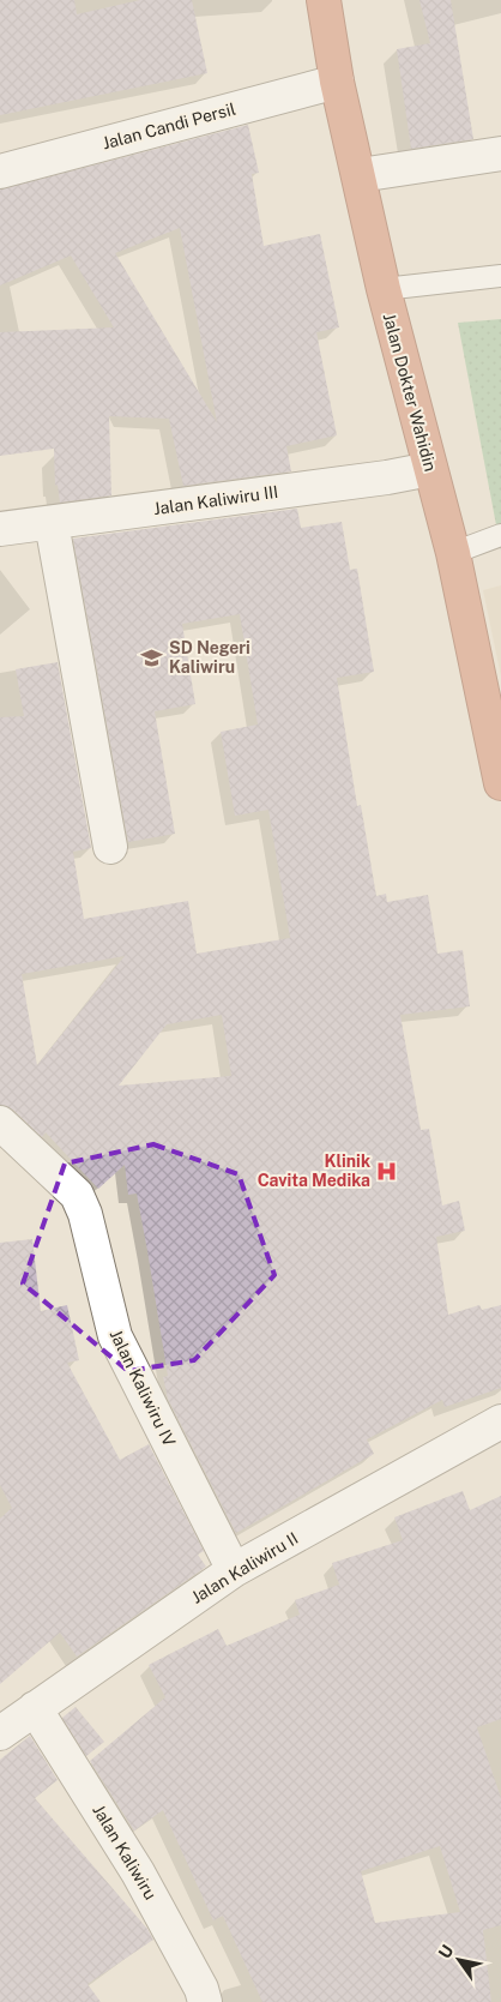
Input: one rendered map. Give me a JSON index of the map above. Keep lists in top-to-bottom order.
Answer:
{
  "streets": {
    "highway": ["Jalan Dokter Wahidin"],
    "street": [
      "Jalan Candi Persil",
      "Jalan Kaliwiru III",
      "Jalan Kaliwiru IV",
      "Jalan Kaliwiru II",
      "Jalan Kaliwiru"
    ]
  },
  "crossings": [
    ["Jalan Candi Persil", "Jalan Dokter Wahidin"],
    ["Jalan Dokter Wahidin", "Jalan Kaliwiru III"],
    ["Jalan Kaliwiru IV", "Jalan Kaliwiru II"],
    ["Jalan Kaliwiru II", "Jalan Kaliwiru"]
  ],
  "places": {
    "school or university": ["SD Negeri Kaliwiru"],
    "hospital": ["Klinik Cavita Medika"]
  },
  "north": "top left"
}
